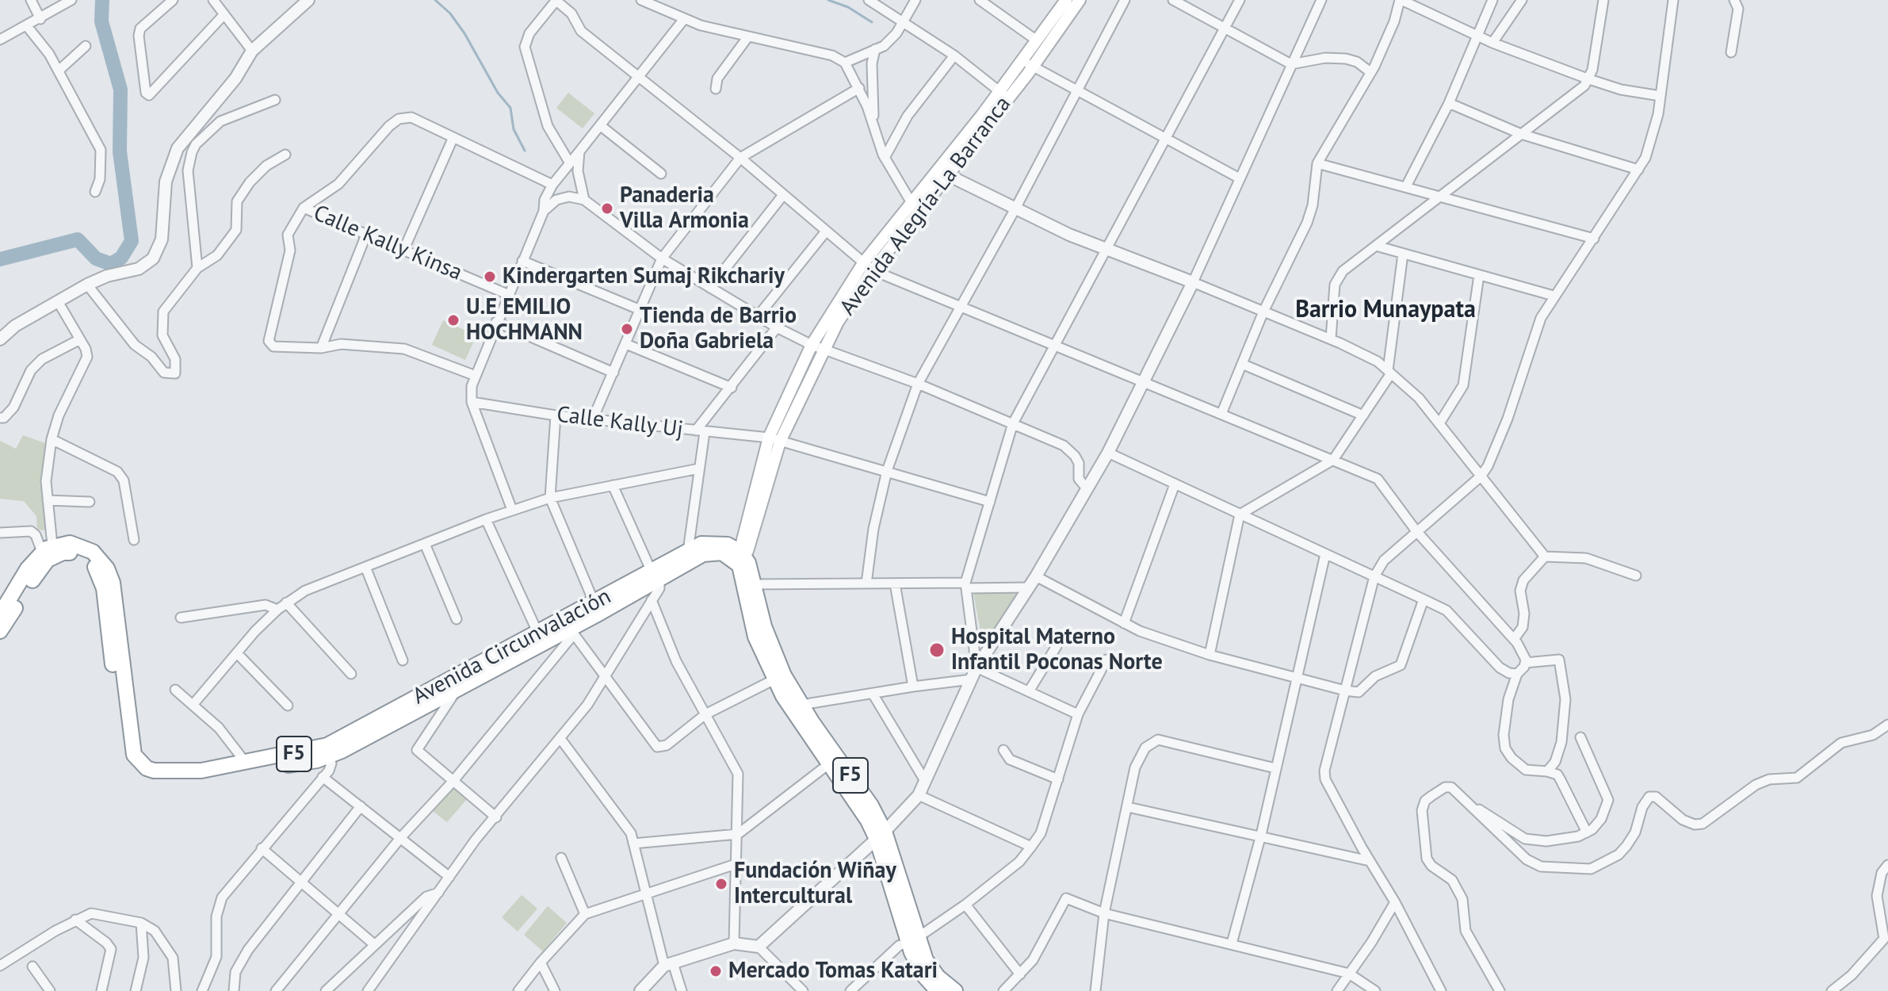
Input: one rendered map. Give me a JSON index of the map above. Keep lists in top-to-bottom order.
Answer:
{
  "streets": {
    "highway": ["Avenida Circunvalación", "F5"],
    "main road": ["Avenida Alegría-La Barranca"],
    "street": ["Calle Kally Kinsa", "Calle Kally Uj"]
  },
  "crossings": [
    ["Avenida Alegría-La Barranca", "Calle Kally Uj"],
    ["Avenida Alegría-La Barranca", "Avenida Circunvalación"],
    ["Avenida Alegría-La Barranca", "F5"],
    ["Avenida Circunvalación", "F5"]
  ],
  "districts": ["Barrio Munaypata"],
  "places": [
    "Panaderia Villa Armonia",
    "Kindergarten Sumaj Rikchariy",
    "U.E EMILIO HOCHMANN",
    "Tienda de Barrio Doña Gabriela",
    "Hospital Materno Infantil Poconas Norte",
    "Fundación Wiñay Intercultural",
    "Mercado Tomas Katari"
  ]
}
